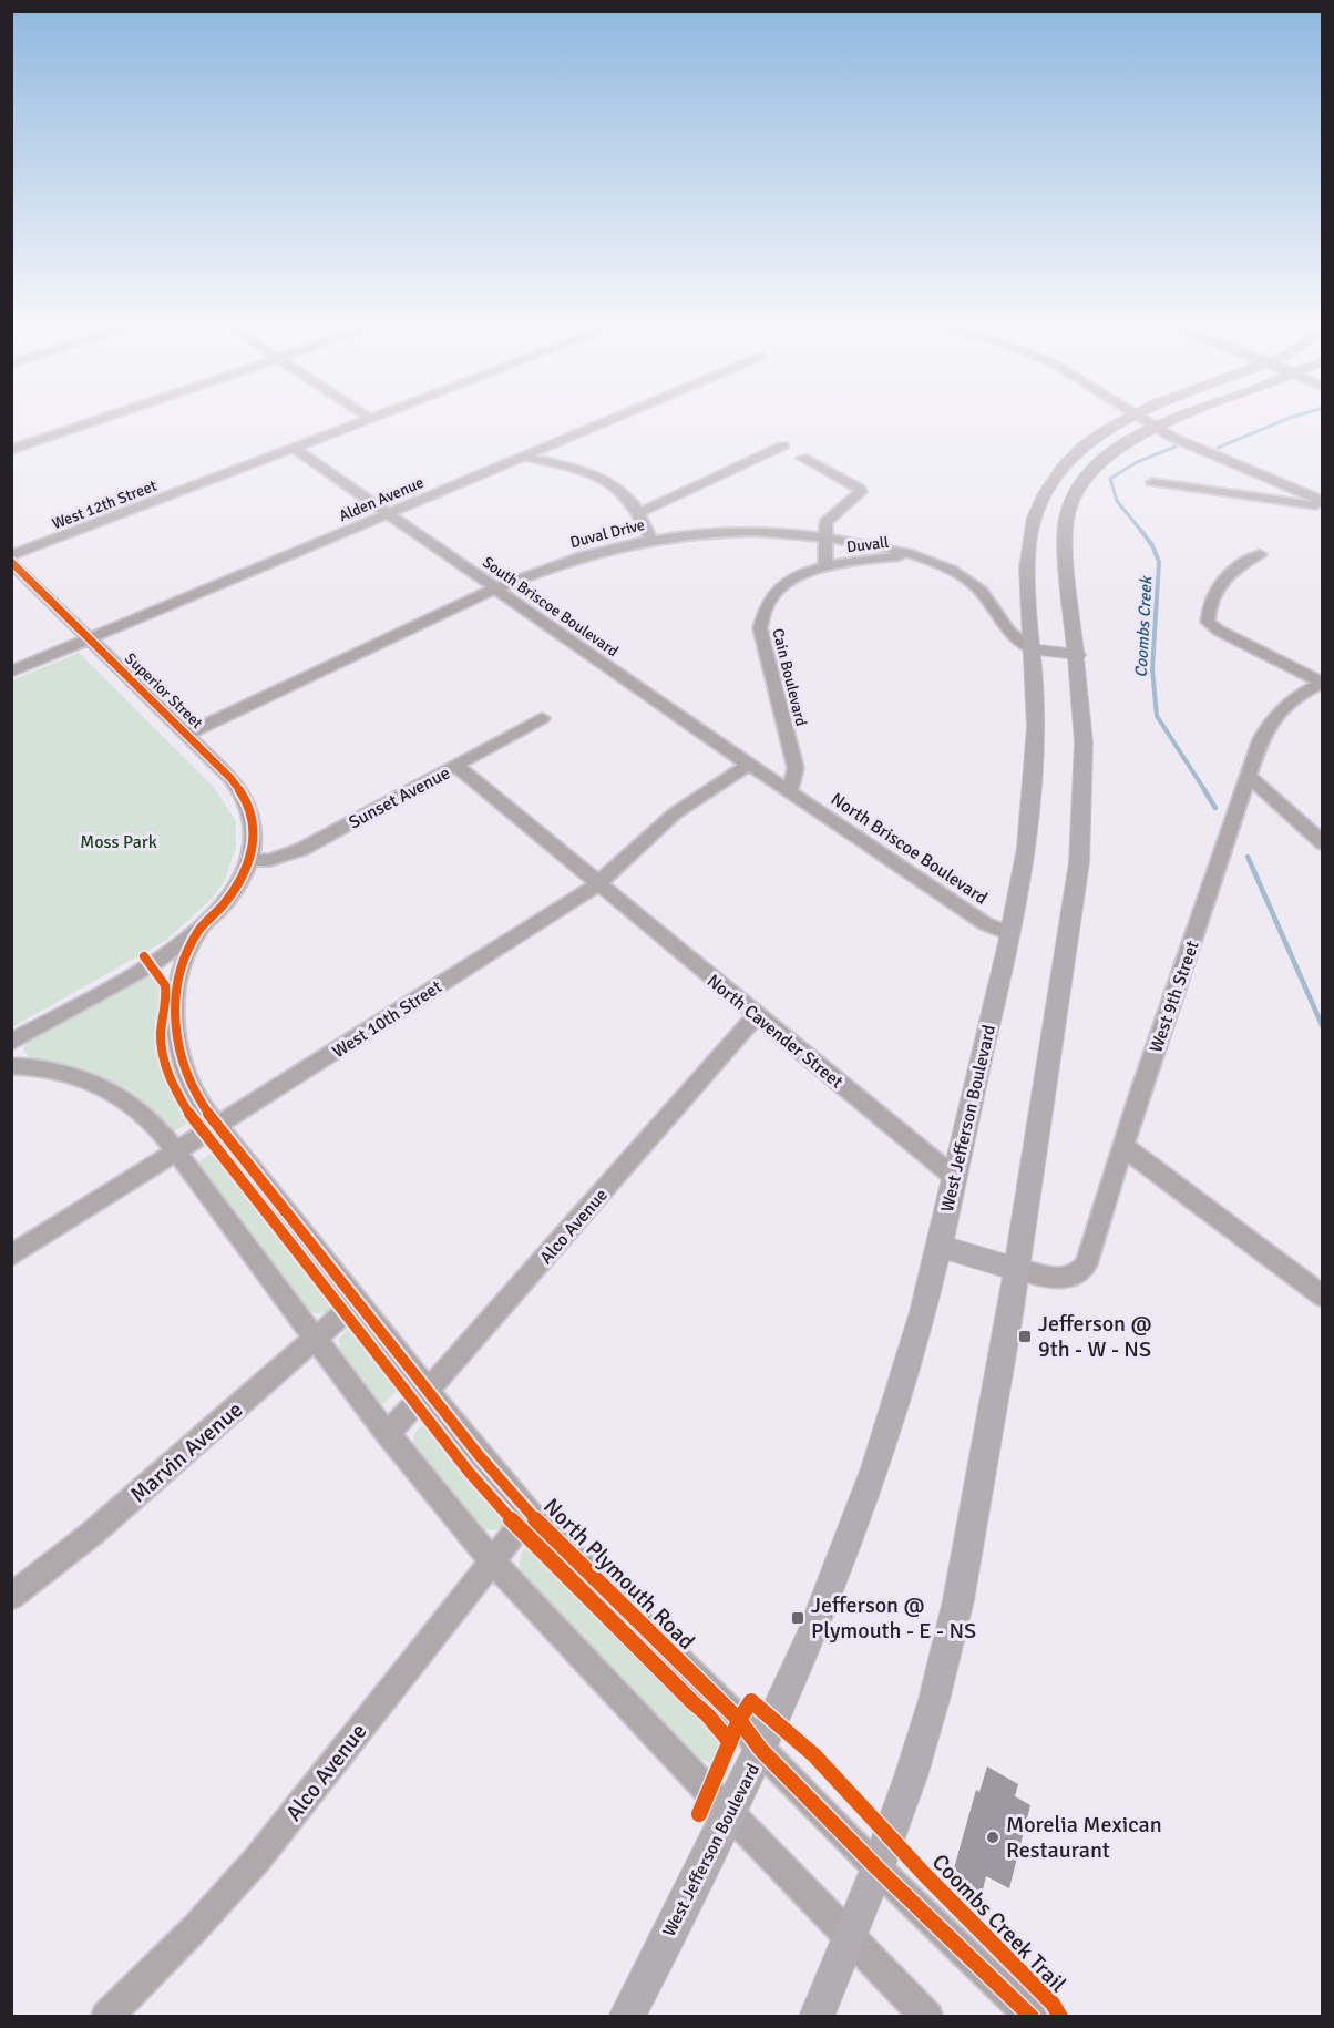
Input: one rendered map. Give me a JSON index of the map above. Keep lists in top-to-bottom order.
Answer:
{
  "streets": {
    "main road": ["West Jefferson Boulevard"],
    "street": [
      "Alden Avenue",
      "West 12th Street",
      "Duval Drive",
      "Duvall",
      "South Briscoe Boulevard",
      "Cain Boulevard",
      "Superior Street",
      "Sunset Avenue",
      "North Briscoe Boulevard",
      "West 9th Street",
      "West 10th Street",
      "North Cavender Street",
      "Alco Avenue",
      "Marvin Avenue",
      "North Plymouth Road"
    ],
    "cycle path": ["Coombs Creek Trail"]
  },
  "crossings": [
    ["Alden Avenue", "South Briscoe Boulevard"],
    ["Alden Avenue", "Superior Street"],
    ["West 12th Street", "South Briscoe Boulevard"],
    ["Duval Drive", "Duvall"],
    ["Duval Drive", "South Briscoe Boulevard"],
    ["Duval Drive", "Superior Street"],
    ["Duval Drive", "West Jefferson Boulevard"],
    ["Duvall", "Cain Boulevard"],
    ["South Briscoe Boulevard", "Cain Boulevard"],
    ["South Briscoe Boulevard", "North Briscoe Boulevard"],
    ["South Briscoe Boulevard", "West 10th Street"],
    ["Cain Boulevard", "North Briscoe Boulevard"],
    ["Superior Street", "Sunset Avenue"],
    ["Superior Street", "North Plymouth Road"],
    ["Sunset Avenue", "North Cavender Street"],
    ["North Briscoe Boulevard", "West Jefferson Boulevard"],
    ["West 9th Street", "West Jefferson Boulevard"],
    ["West 10th Street", "North Cavender Street"],
    ["West 10th Street", "North Plymouth Road"],
    ["North Cavender Street", "West Jefferson Boulevard"],
    ["North Cavender Street", "Alco Avenue"],
    ["West Jefferson Boulevard", "North Plymouth Road"],
    ["Alco Avenue", "North Plymouth Road"],
    ["Marvin Avenue", "North Plymouth Road"]
  ],
  "water": ["Coombs Creek"],
  "parks": ["Moss Park"],
  "places": {
    "transit": ["Jefferson @ 9th - W - NS", "Jefferson @ Plymouth - E - NS"],
    "other": ["Morelia Mexican Restaurant"]
  }
}
